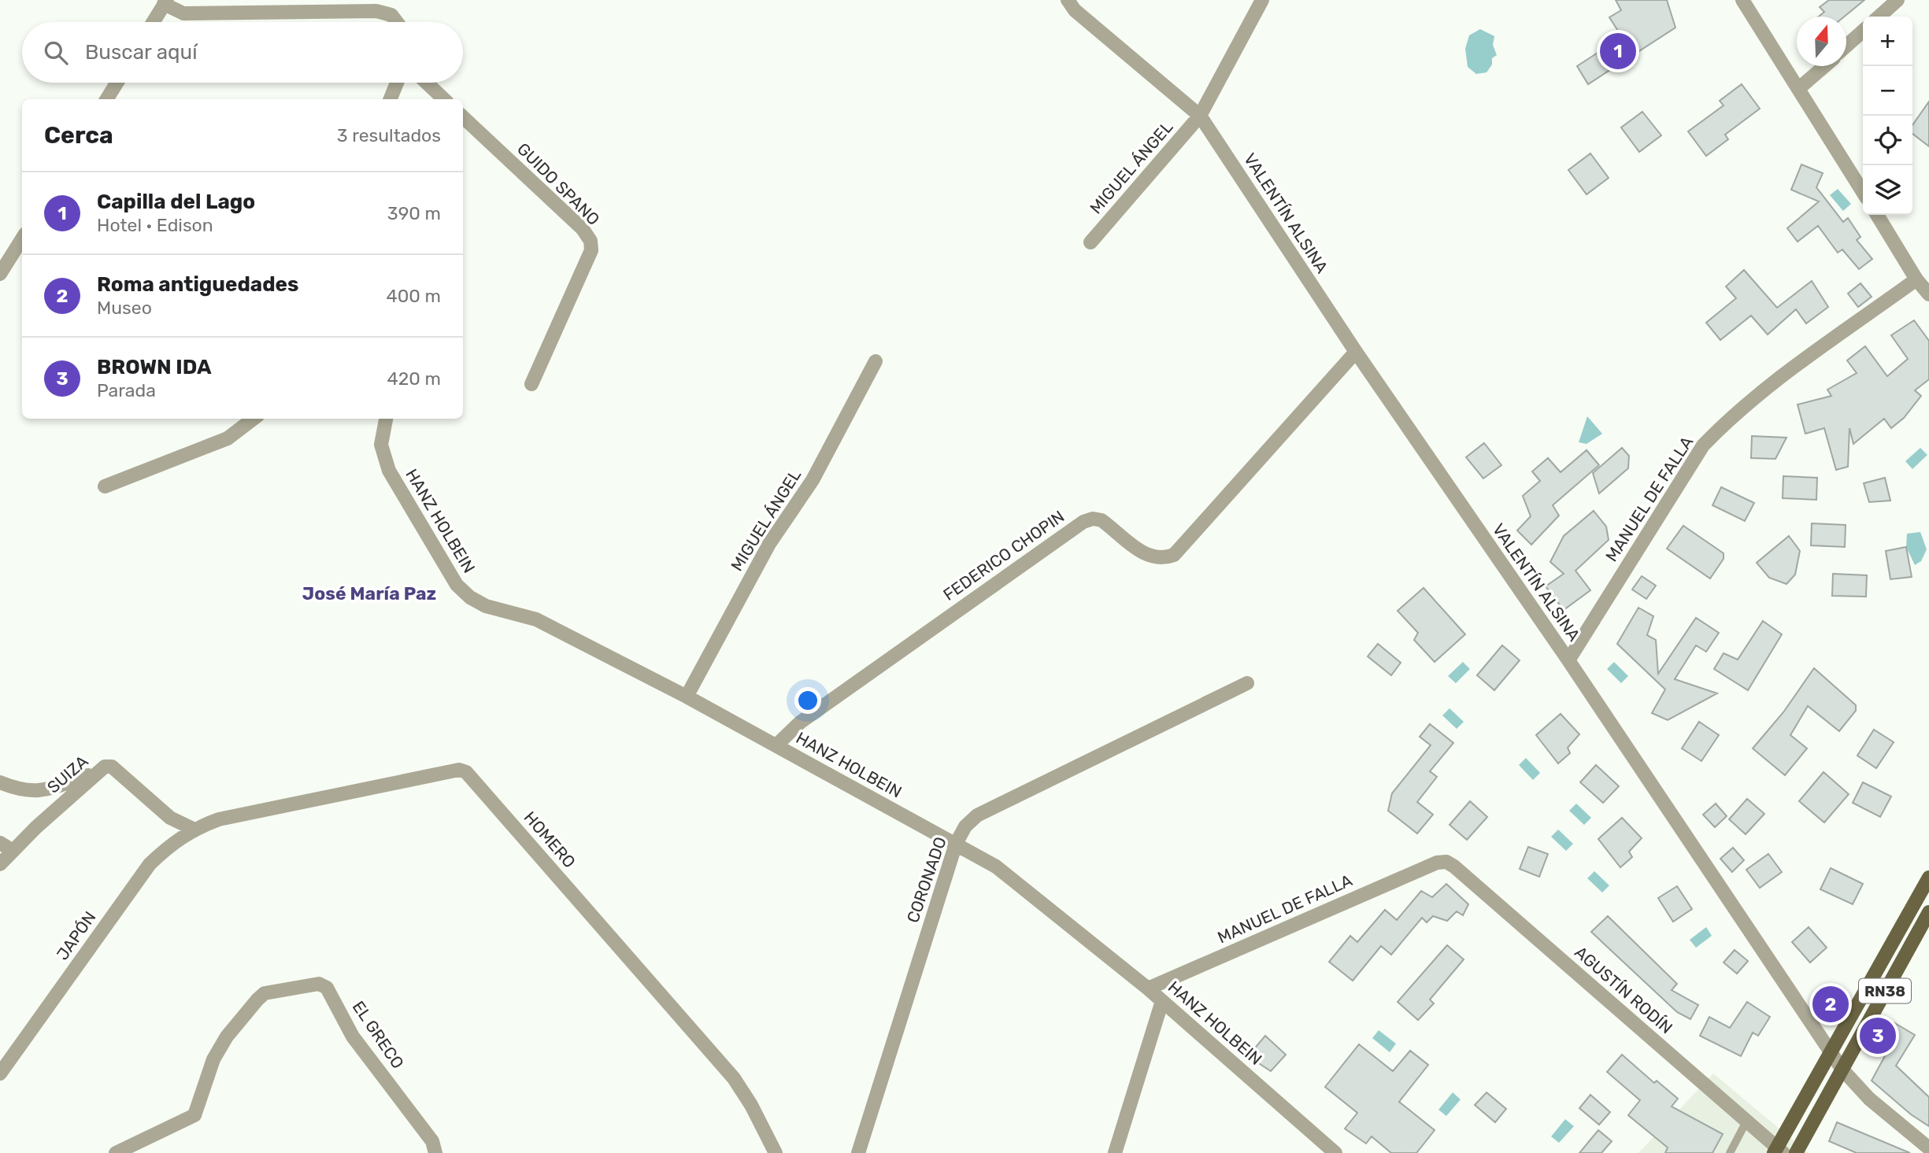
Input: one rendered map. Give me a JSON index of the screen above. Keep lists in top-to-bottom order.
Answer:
{
  "streets": {
    "main road": ["RN38"],
    "street": [
      "MIGUEL ÁNGEL",
      "GUIDO SPANO",
      "VALENTÍN ALSINA",
      "MANUEL DE FALLA",
      "HANZ HOLBEIN",
      "FEDERICO CHOPIN",
      "SUIZA",
      "HOMERO",
      "CORONADO",
      "JAPÓN",
      "AGUSTÍN RODÍN",
      "EL GRECO"
    ]
  },
  "crossings": [
    ["MIGUEL ÁNGEL", "VALENTÍN ALSINA"],
    ["MIGUEL ÁNGEL", "HANZ HOLBEIN"],
    ["VALENTÍN ALSINA", "MANUEL DE FALLA"],
    ["VALENTÍN ALSINA", "FEDERICO CHOPIN"],
    ["VALENTÍN ALSINA", "RN38"],
    ["MANUEL DE FALLA", "HANZ HOLBEIN"],
    ["MANUEL DE FALLA", "AGUSTÍN RODÍN"],
    ["HANZ HOLBEIN", "FEDERICO CHOPIN"],
    ["HANZ HOLBEIN", "CORONADO"],
    ["SUIZA", "HOMERO"],
    ["SUIZA", "JAPÓN"],
    ["HOMERO", "JAPÓN"],
    ["AGUSTÍN RODÍN", "RN38"]
  ],
  "districts": ["José María Paz"],
  "north": "top",
  "page": {
    "map_buttons": ["+", "−"],
    "search": "Buscar aquí",
    "pins": ["1", "2", "3"],
    "heading": ["Cerca", "3 resultados"],
    "list": [
      {
        "mark": "1",
        "name": "Capilla del Lago",
        "note": "Hotel · Edison",
        "value": "390 m"
      },
      {
        "mark": "2",
        "name": "Roma antiguedades",
        "note": "Museo",
        "value": "400 m"
      },
      {
        "mark": "3",
        "name": "BROWN IDA",
        "note": "Parada",
        "value": "420 m"
      }
    ]
  }
}
